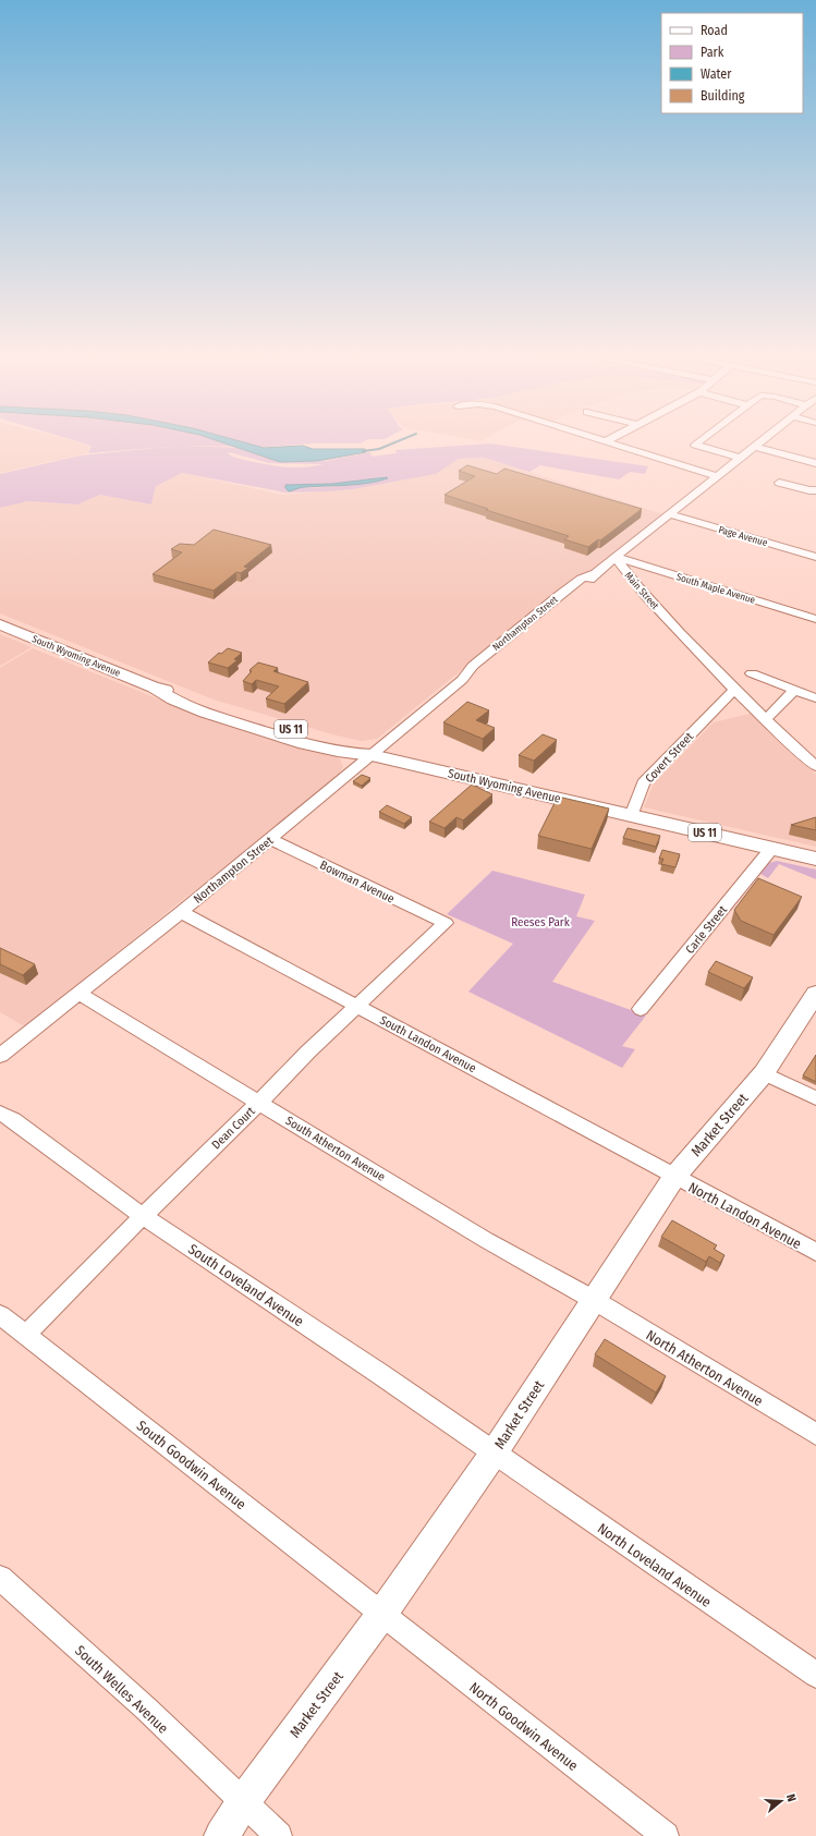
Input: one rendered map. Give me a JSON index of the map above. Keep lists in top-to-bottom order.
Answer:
{
  "streets": {
    "main road": ["South Wyoming Avenue", "US 11", "Market Street"],
    "street": [
      "Page Avenue",
      "South Maple Avenue",
      "Main Street",
      "Northampton Street",
      "Covert Street",
      "Bowman Avenue",
      "Carle Street",
      "South Landon Avenue",
      "Dean Court",
      "South Atherton Avenue",
      "North Landon Avenue",
      "South Loveland Avenue",
      "North Atherton Avenue",
      "South Goodwin Avenue",
      "North Loveland Avenue",
      "South Welles Avenue",
      "North Goodwin Avenue"
    ]
  },
  "crossings": [
    ["South Maple Avenue", "Main Street"],
    ["South Maple Avenue", "Northampton Street"],
    ["Main Street", "Northampton Street"],
    ["Main Street", "Covert Street"],
    ["Northampton Street", "South Wyoming Avenue"],
    ["Northampton Street", "Bowman Avenue"],
    ["Northampton Street", "South Landon Avenue"],
    ["Northampton Street", "South Atherton Avenue"],
    ["South Wyoming Avenue", "Covert Street"],
    ["South Wyoming Avenue", "Carle Street"],
    ["Bowman Avenue", "Dean Court"],
    ["South Landon Avenue", "Market Street"],
    ["South Landon Avenue", "Dean Court"],
    ["South Landon Avenue", "North Landon Avenue"],
    ["Market Street", "South Atherton Avenue"],
    ["Market Street", "North Landon Avenue"],
    ["Market Street", "South Loveland Avenue"],
    ["Market Street", "North Atherton Avenue"],
    ["Market Street", "South Goodwin Avenue"],
    ["Market Street", "North Loveland Avenue"],
    ["Market Street", "South Welles Avenue"],
    ["Market Street", "North Goodwin Avenue"],
    ["Dean Court", "South Atherton Avenue"],
    ["Dean Court", "South Loveland Avenue"],
    ["Dean Court", "South Goodwin Avenue"],
    ["South Atherton Avenue", "North Atherton Avenue"],
    ["South Loveland Avenue", "North Loveland Avenue"],
    ["South Goodwin Avenue", "North Goodwin Avenue"]
  ],
  "parks": ["Reeses Park"],
  "legend": [
    "Road",
    "Park",
    "Water",
    "Building"
  ],
  "north": "right"
}
